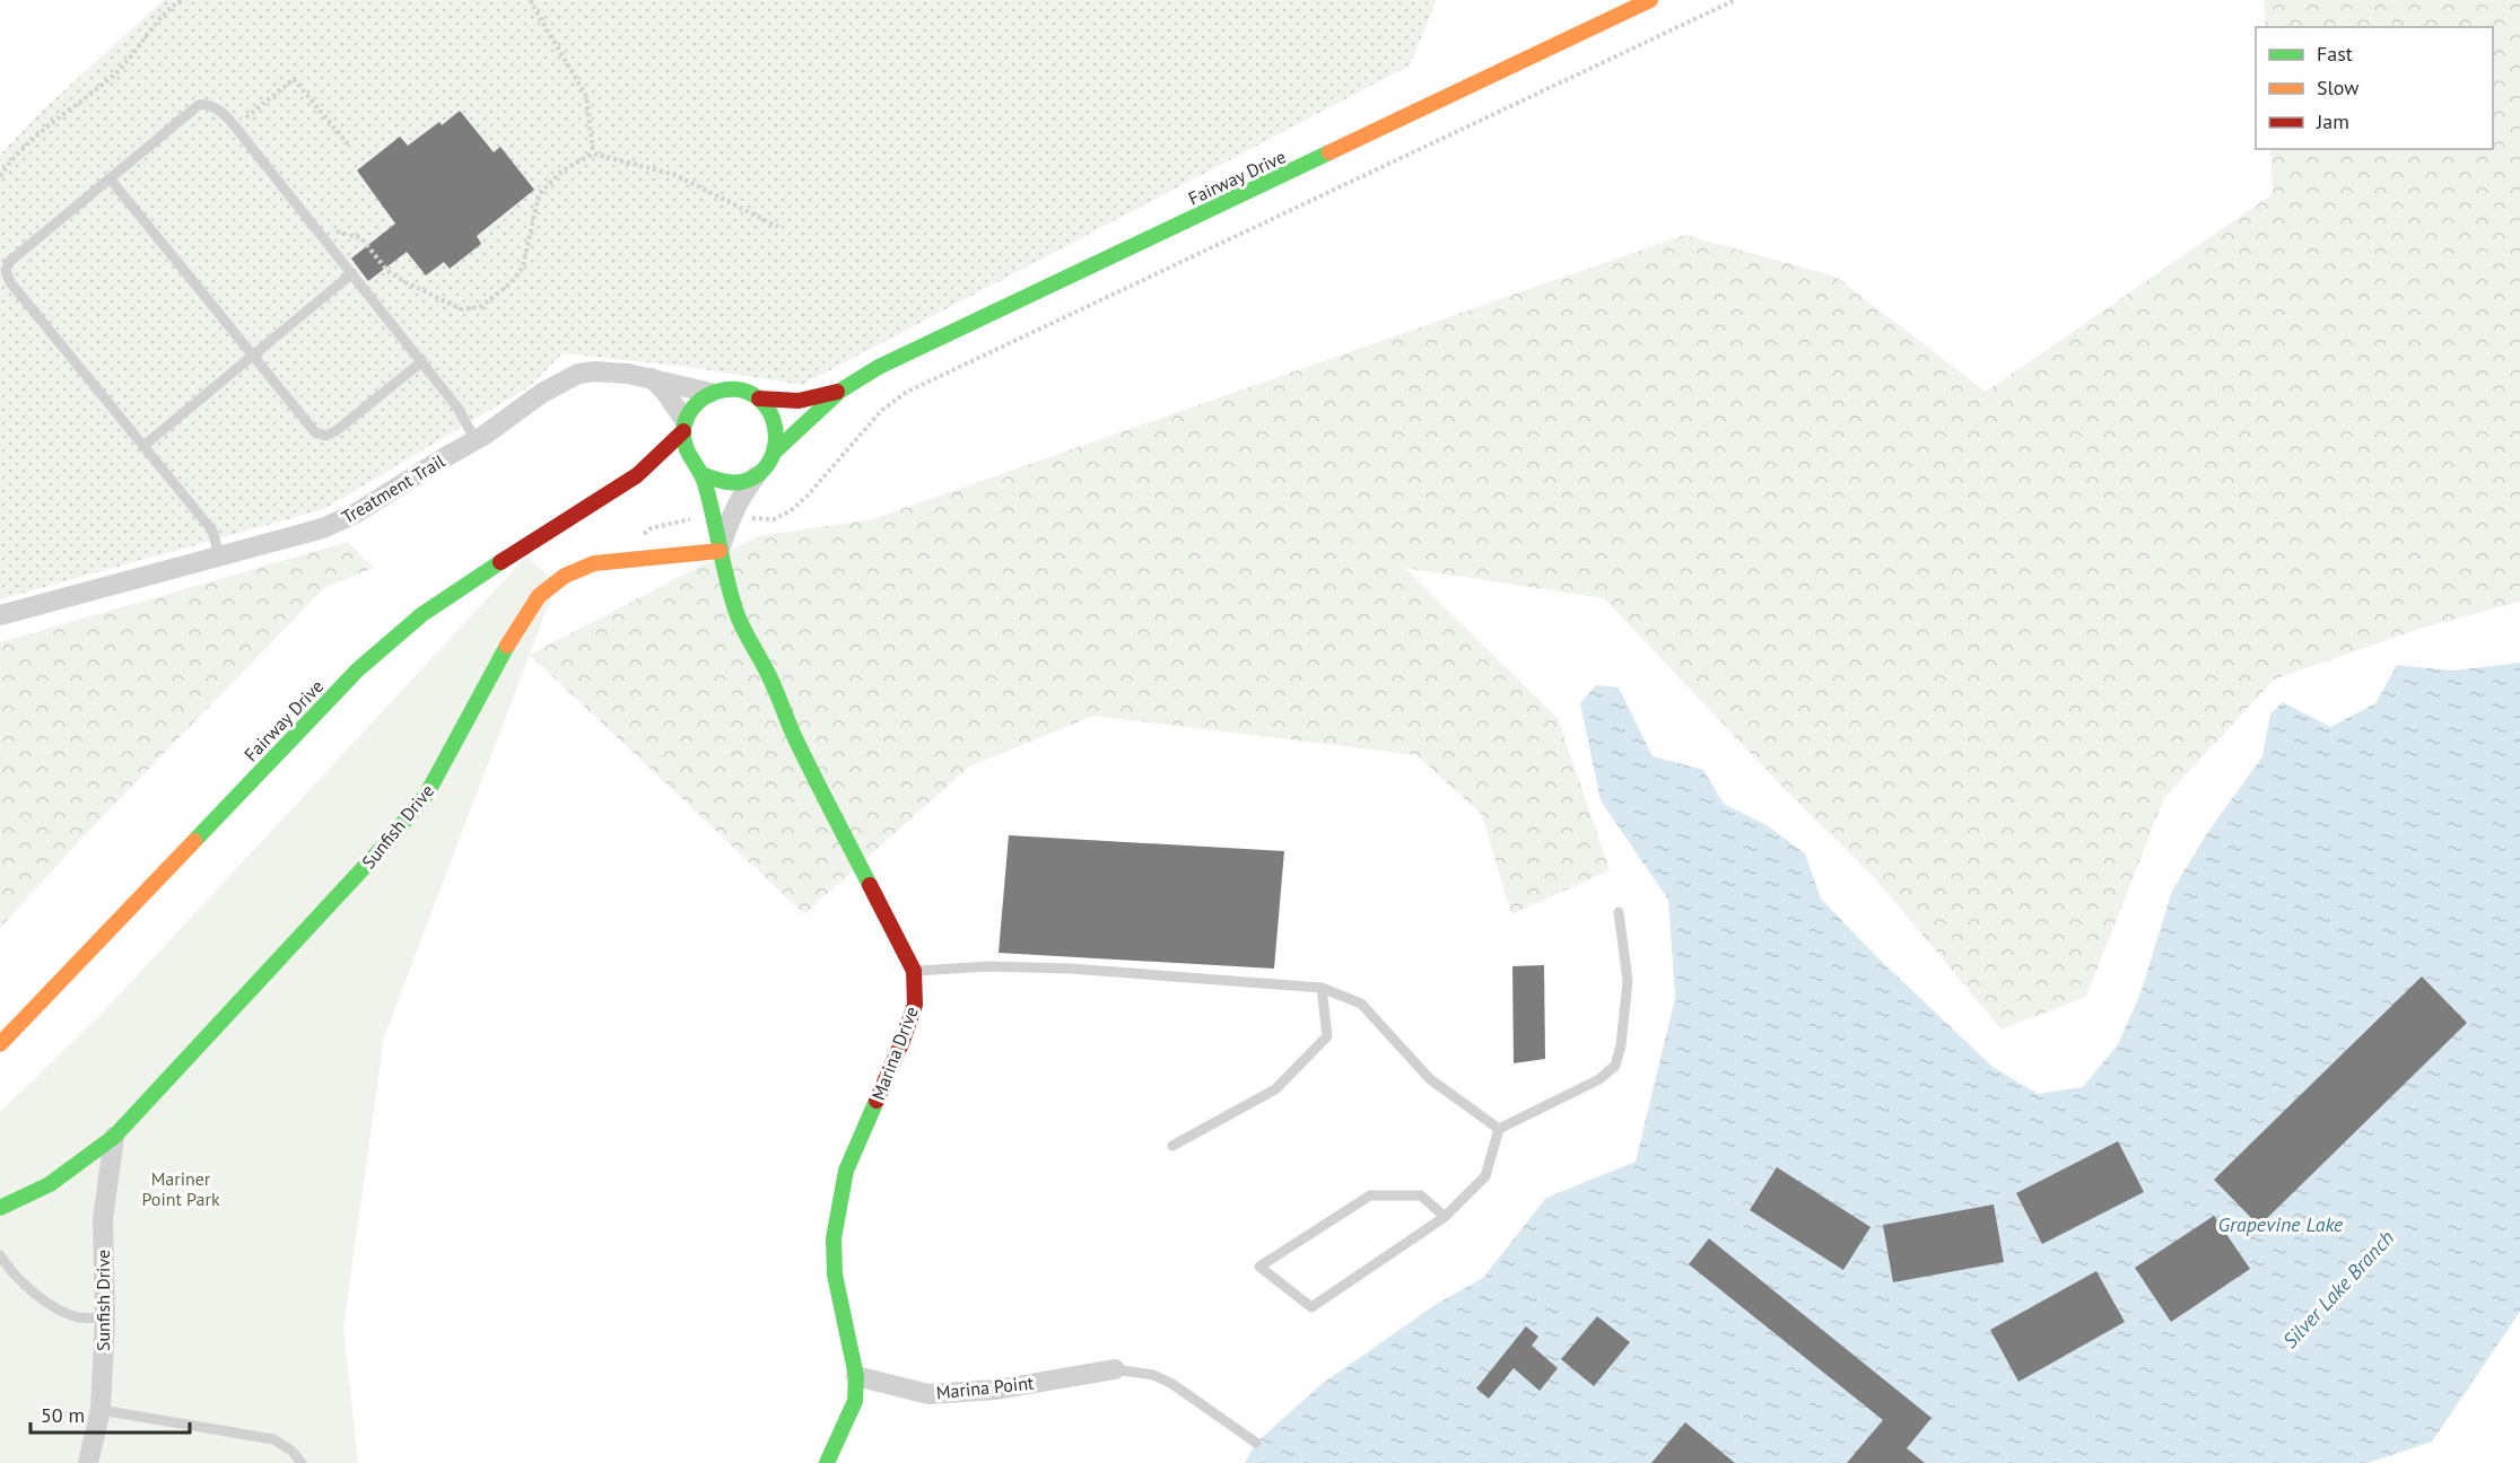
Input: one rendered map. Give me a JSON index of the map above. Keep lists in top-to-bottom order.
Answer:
{
  "streets": {
    "street": [
      "Fairway Drive",
      "Treatment Trail",
      "Sunfish Drive",
      "Marina Drive",
      "Marina Point"
    ]
  },
  "crossings": [
    ["Fairway Drive", "Treatment Trail"],
    ["Sunfish Drive", "Marina Drive"],
    ["Marina Drive", "Marina Point"]
  ],
  "water": ["Grapevine Lake", "Silver Lake Branch"],
  "parks": ["Mariner Point Park"],
  "legend": ["Fast", "Slow", "Jam"],
  "scale_bar": "50 m"
}
